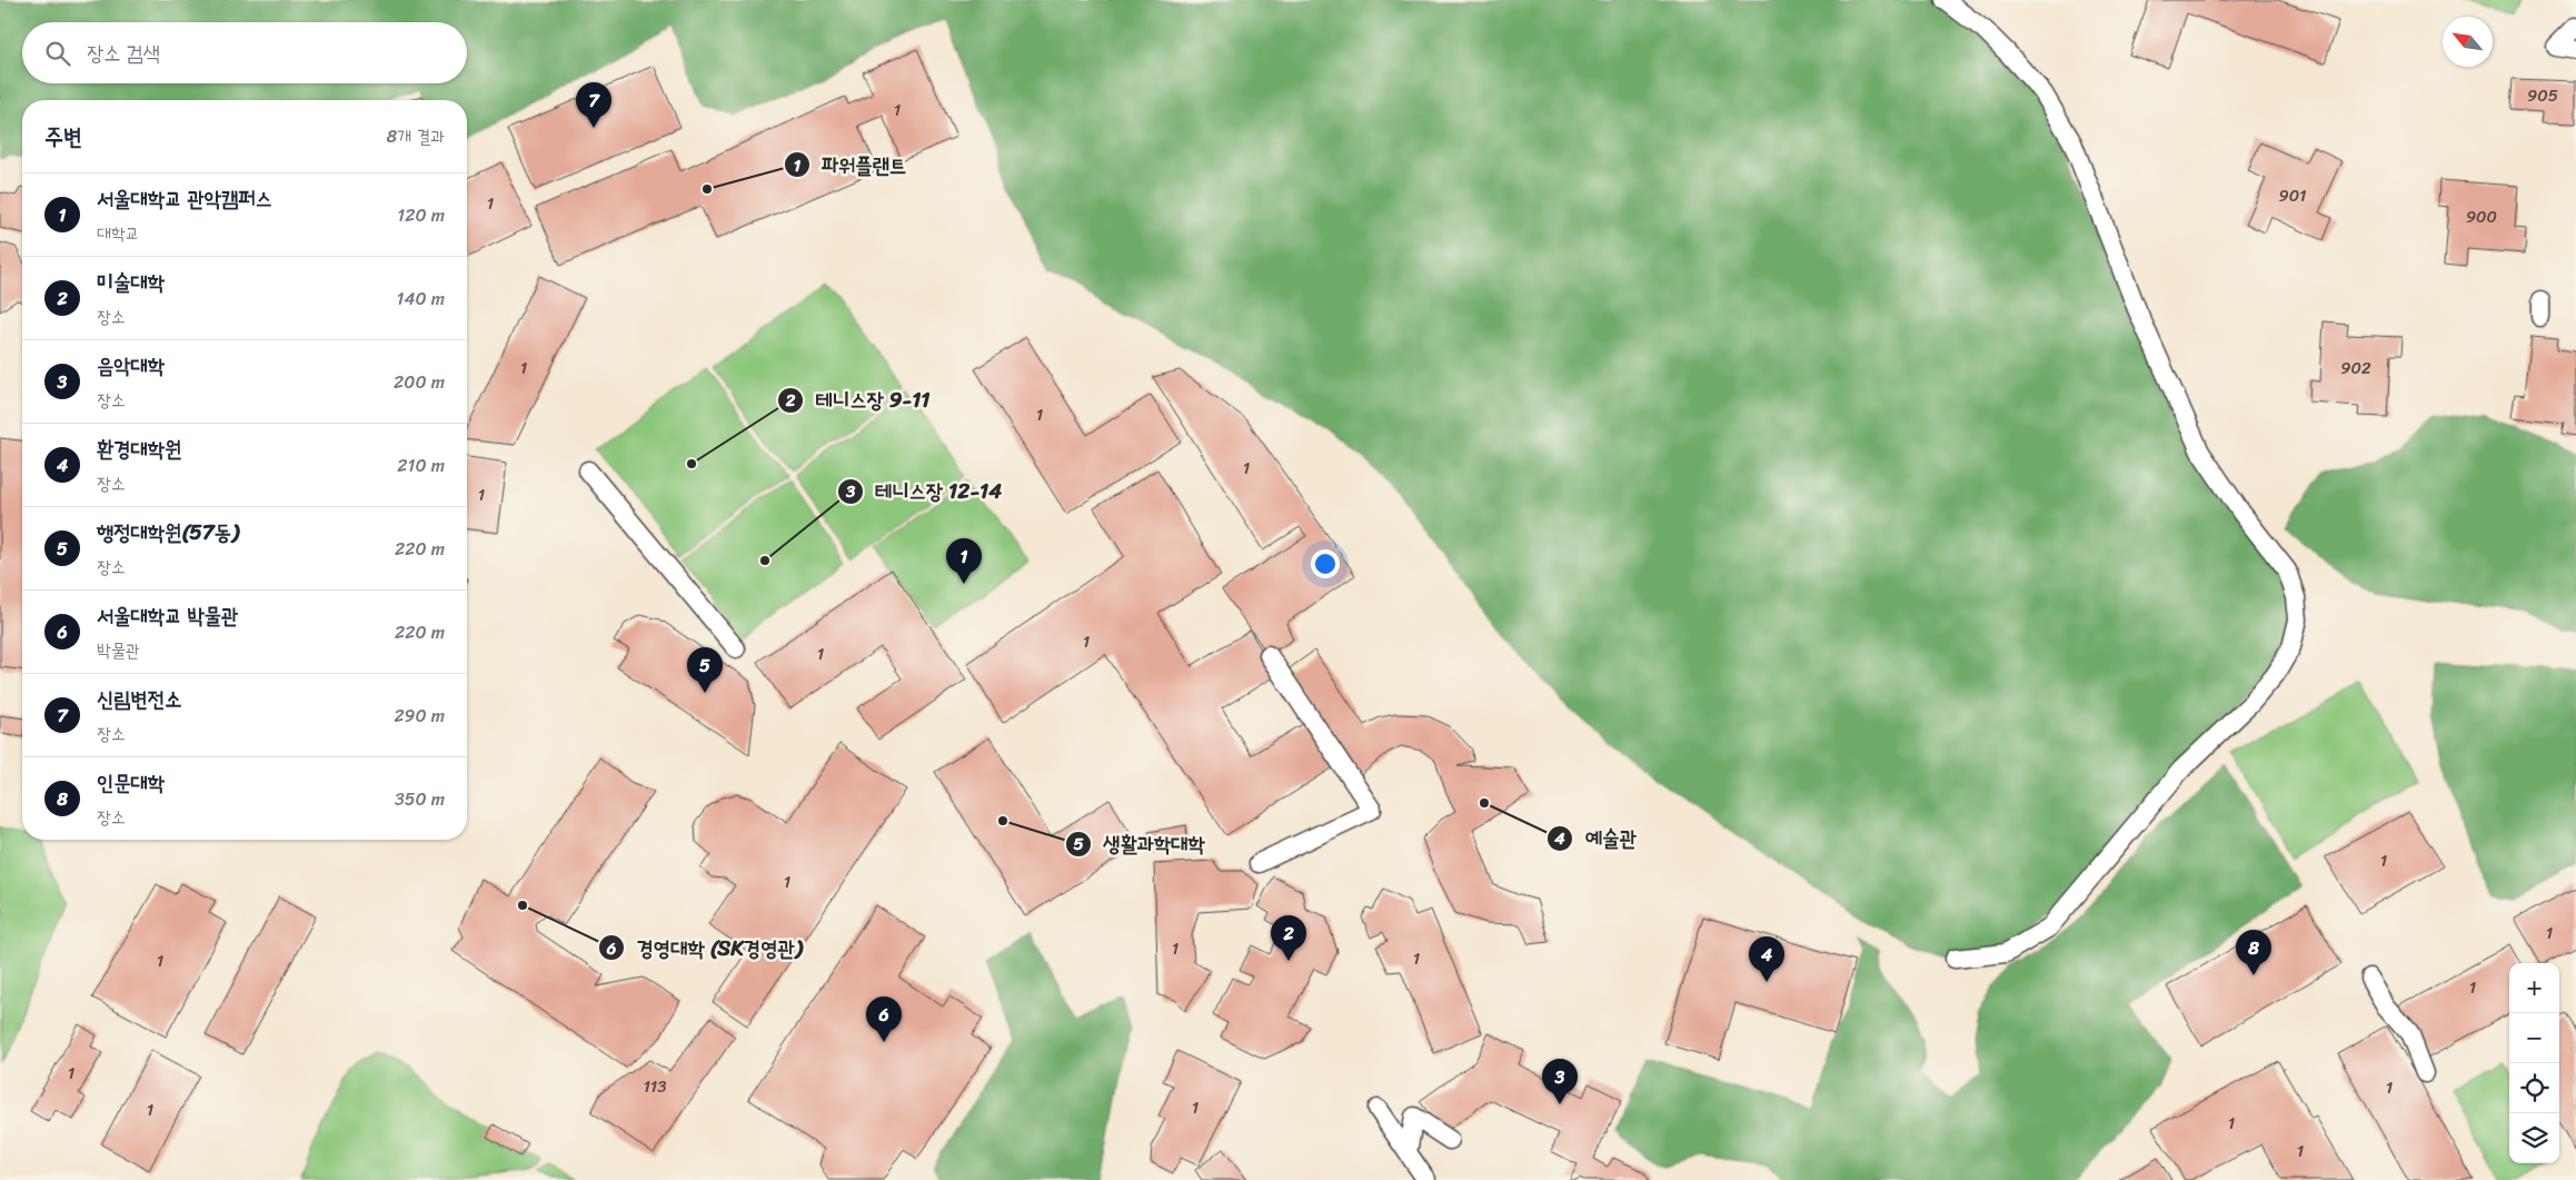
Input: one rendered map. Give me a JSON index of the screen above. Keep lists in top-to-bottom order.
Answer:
{
  "places": [
    "파워플랜트",
    "테니스장 9-11",
    "테니스장 12-14",
    "예술관",
    "생활과학대학",
    "경영대학 (SK경영관)"
  ],
  "house_numbers": [
    "905",
    "1",
    "901",
    "1",
    "900",
    "1",
    "902",
    "1",
    "1",
    "1",
    "1",
    "1",
    "1",
    "1",
    "1",
    "1",
    "1",
    "1",
    "1",
    "1",
    "113",
    "1",
    "1",
    "1",
    "1",
    "1"
  ],
  "north": "top left",
  "page": {
    "search": "장소 검색",
    "pins": [
      "7",
      "1",
      "5",
      "2",
      "8",
      "4",
      "6",
      "3"
    ],
    "heading": ["주변", "8개 결과"],
    "list": [
      {
        "mark": "1",
        "name": "서울대학교 관악캠퍼스",
        "note": "대학교",
        "value": "120 m"
      },
      {
        "mark": "2",
        "name": "미술대학",
        "note": "장소",
        "value": "140 m"
      },
      {
        "mark": "3",
        "name": "음악대학",
        "note": "장소",
        "value": "200 m"
      },
      {
        "mark": "4",
        "name": "환경대학원",
        "note": "장소",
        "value": "210 m"
      },
      {
        "mark": "5",
        "name": "행정대학원(57동)",
        "note": "장소",
        "value": "220 m"
      },
      {
        "mark": "6",
        "name": "서울대학교 박물관",
        "note": "박물관",
        "value": "220 m"
      },
      {
        "mark": "7",
        "name": "신림변전소",
        "note": "장소",
        "value": "290 m"
      },
      {
        "mark": "8",
        "name": "인문대학",
        "note": "장소",
        "value": "350 m"
      }
    ],
    "map_buttons": ["+", "−"]
  }
}
